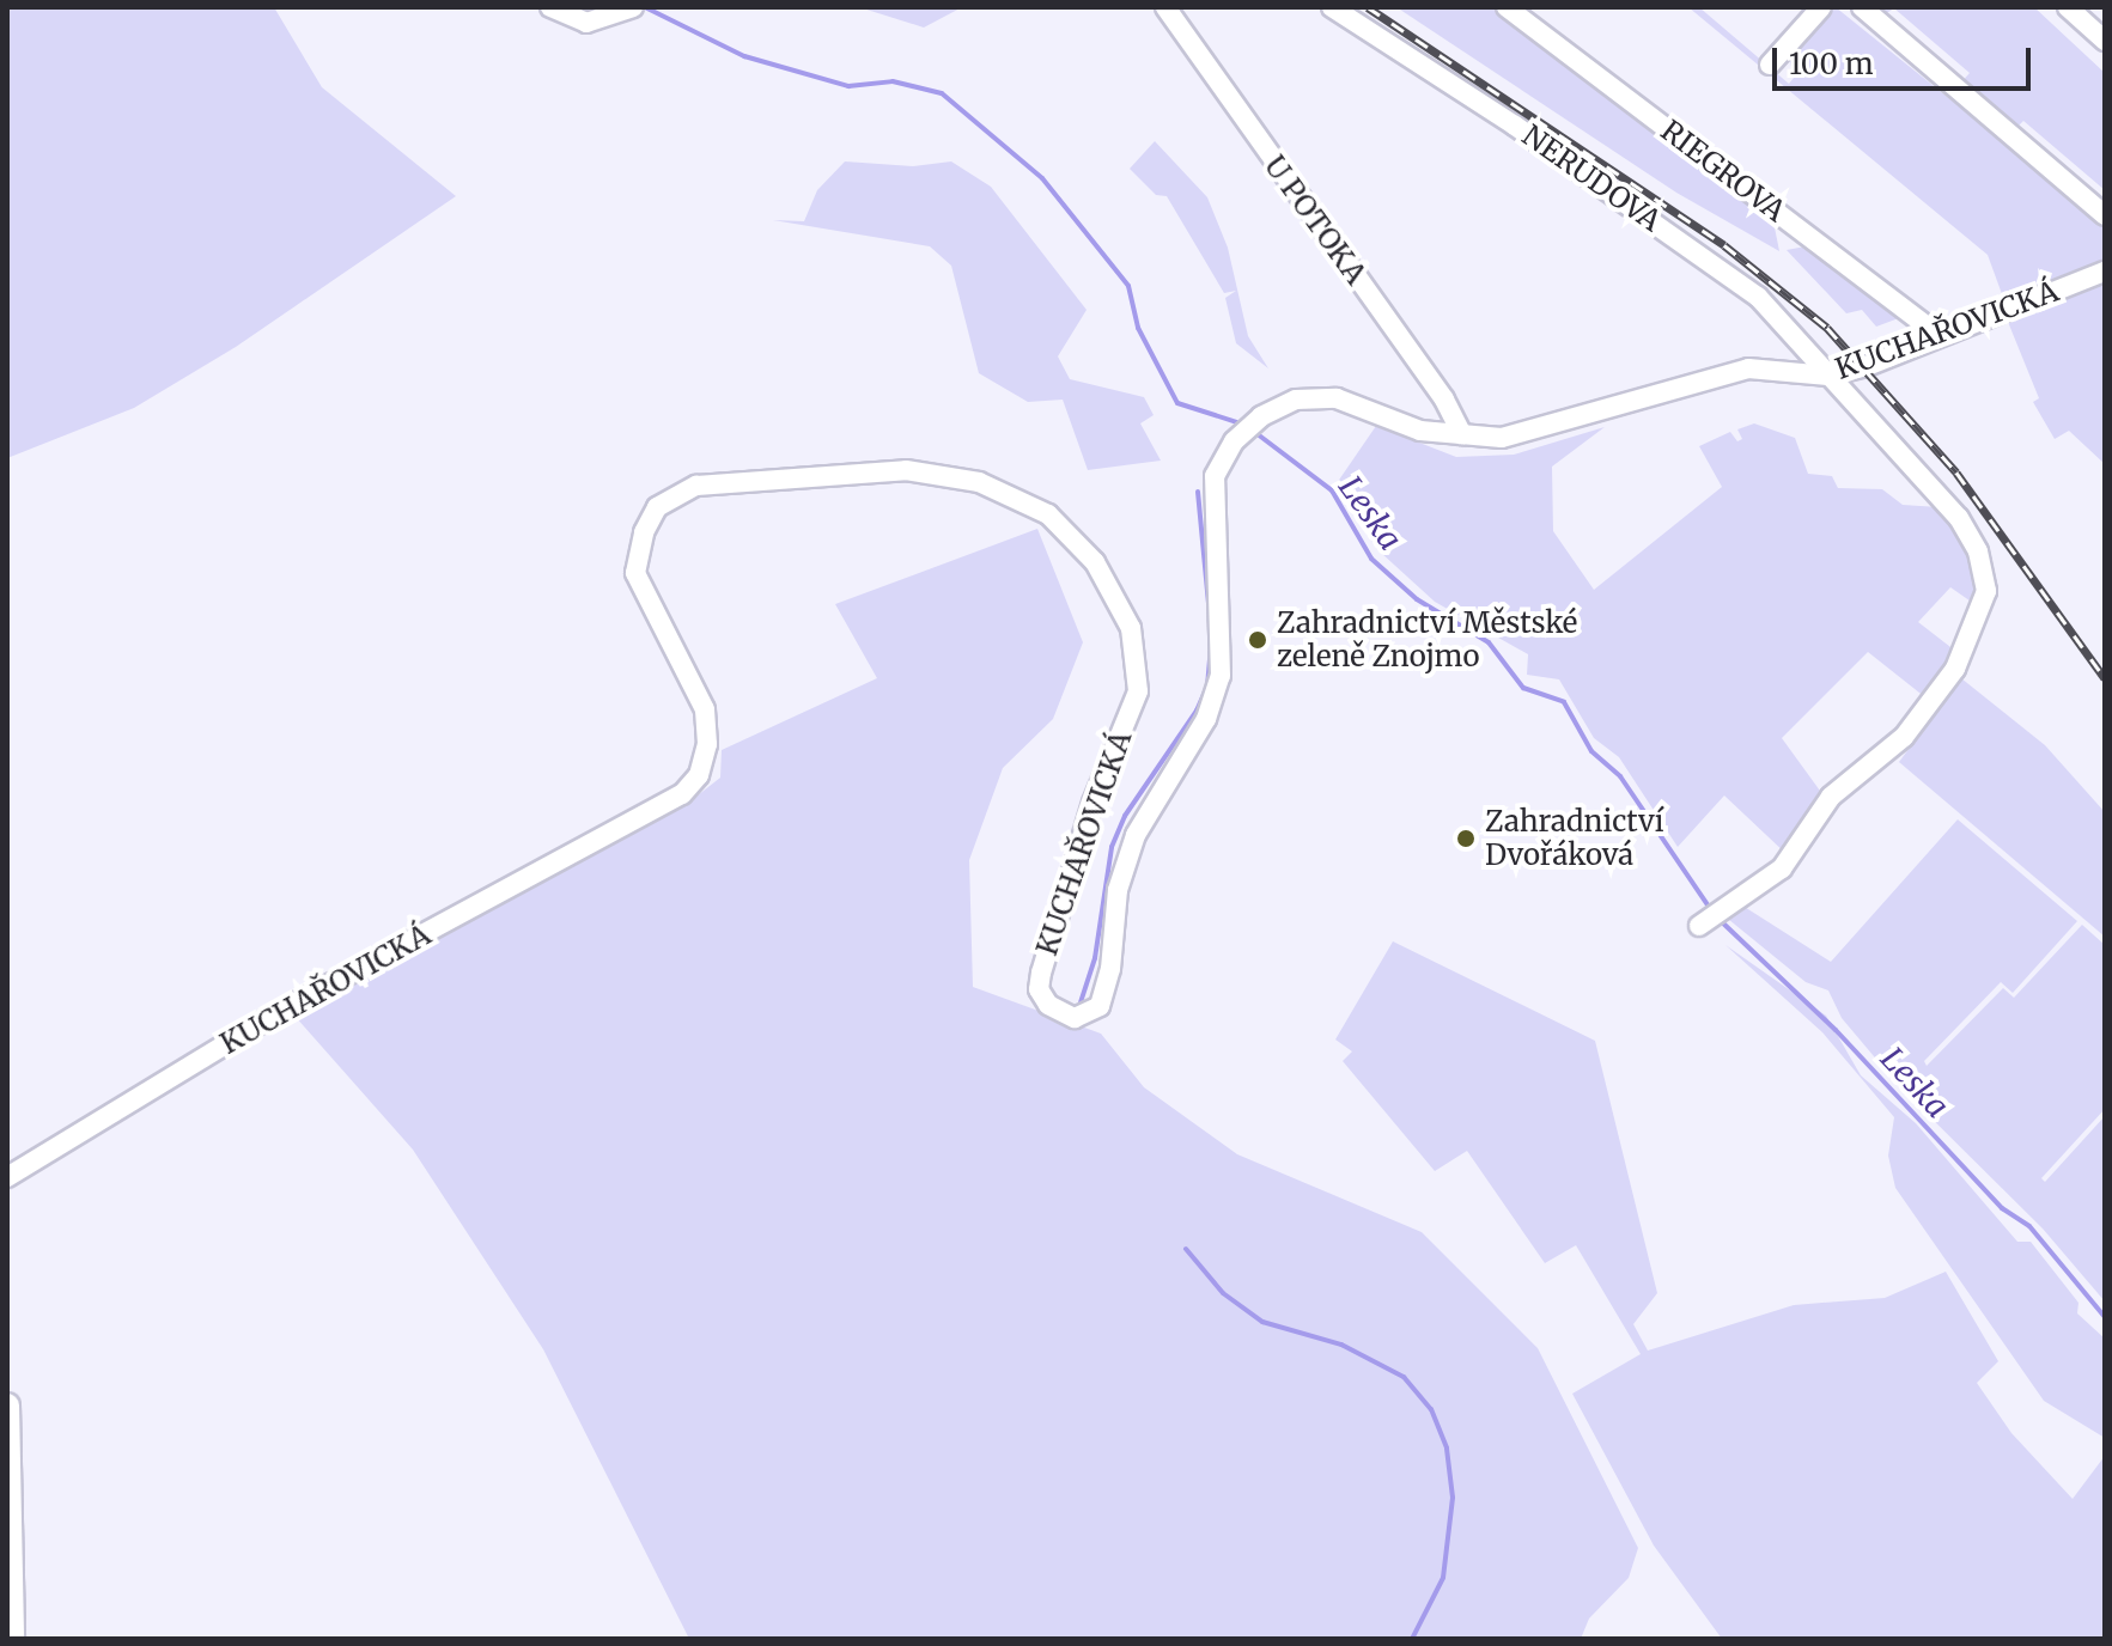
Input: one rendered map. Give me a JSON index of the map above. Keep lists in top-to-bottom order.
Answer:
{
  "streets": {
    "street": [
      "RIEGROVA",
      "NERUDOVA",
      "U POTOKA",
      "KUCHAŘOVICKÁ"
    ]
  },
  "crossings": [
    ["RIEGROVA", "KUCHAŘOVICKÁ"],
    ["NERUDOVA", "KUCHAŘOVICKÁ"],
    ["U POTOKA", "KUCHAŘOVICKÁ"]
  ],
  "water": ["Leska"],
  "places": ["Zahradnictví Městské zeleně Znojmo", "Zahradnictví Dvořáková"],
  "scale_bar": "100 m"
}
